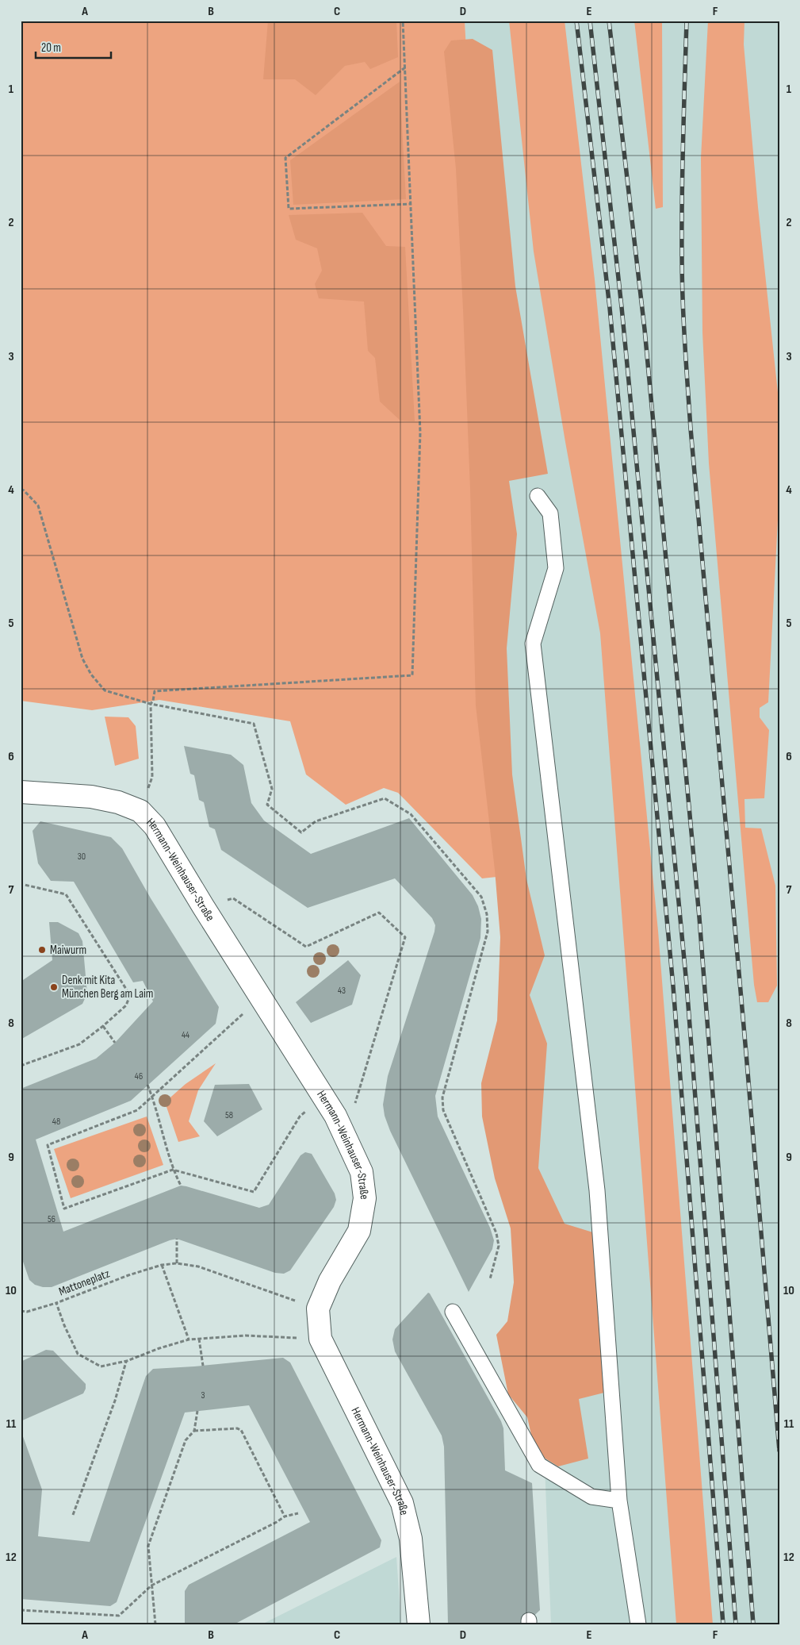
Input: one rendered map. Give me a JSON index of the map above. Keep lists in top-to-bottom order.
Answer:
{
  "streets": {
    "street": ["Hermann-Weinhauser-Straße"],
    "path": ["Mattoneplatz"]
  },
  "crossings": [
    ["Hermann-Weinhauser-Straße", "Mattoneplatz"]
  ],
  "places": ["Maiwurm", "Denk mit Kita München Berg am Laim"],
  "house_numbers": [
    "30",
    "43",
    "44",
    "46",
    "58",
    "48",
    "56",
    "3"
  ],
  "scale_bar": "20 m",
  "grid": {
    "columns": [
      "A",
      "B",
      "C",
      "D",
      "E",
      "F"
    ],
    "rows": [
      "1",
      "2",
      "3",
      "4",
      "5",
      "6",
      "7",
      "8",
      "9",
      "10",
      "11",
      "12"
    ]
  }
}
